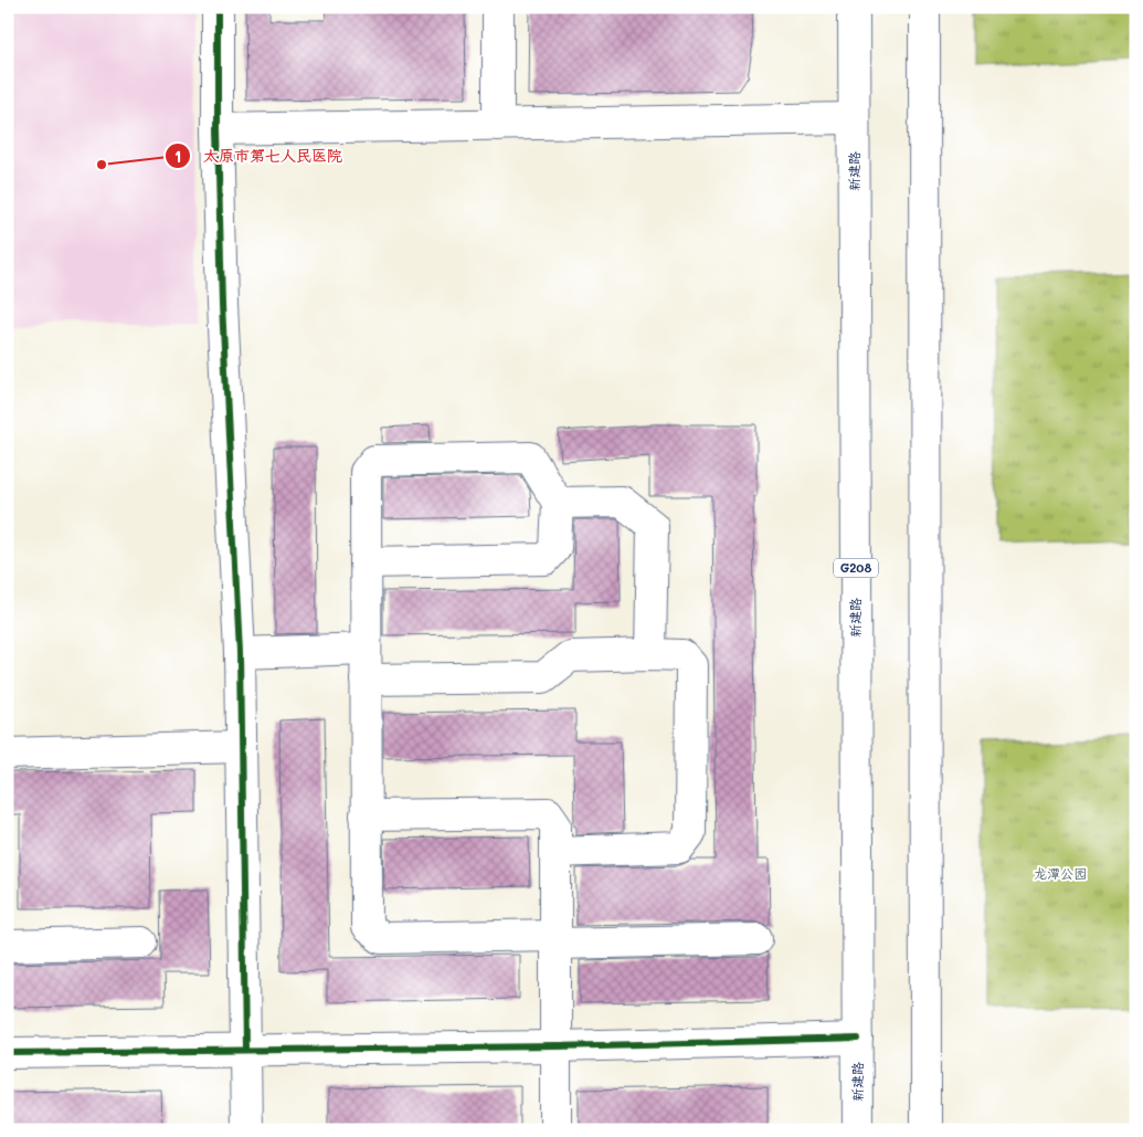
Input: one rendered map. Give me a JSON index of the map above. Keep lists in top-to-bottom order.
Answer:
{
  "streets": {
    "street": ["新建路", "G208"]
  },
  "parks": ["龙潭公园"],
  "places": ["太原市第七人民医院"]
}
